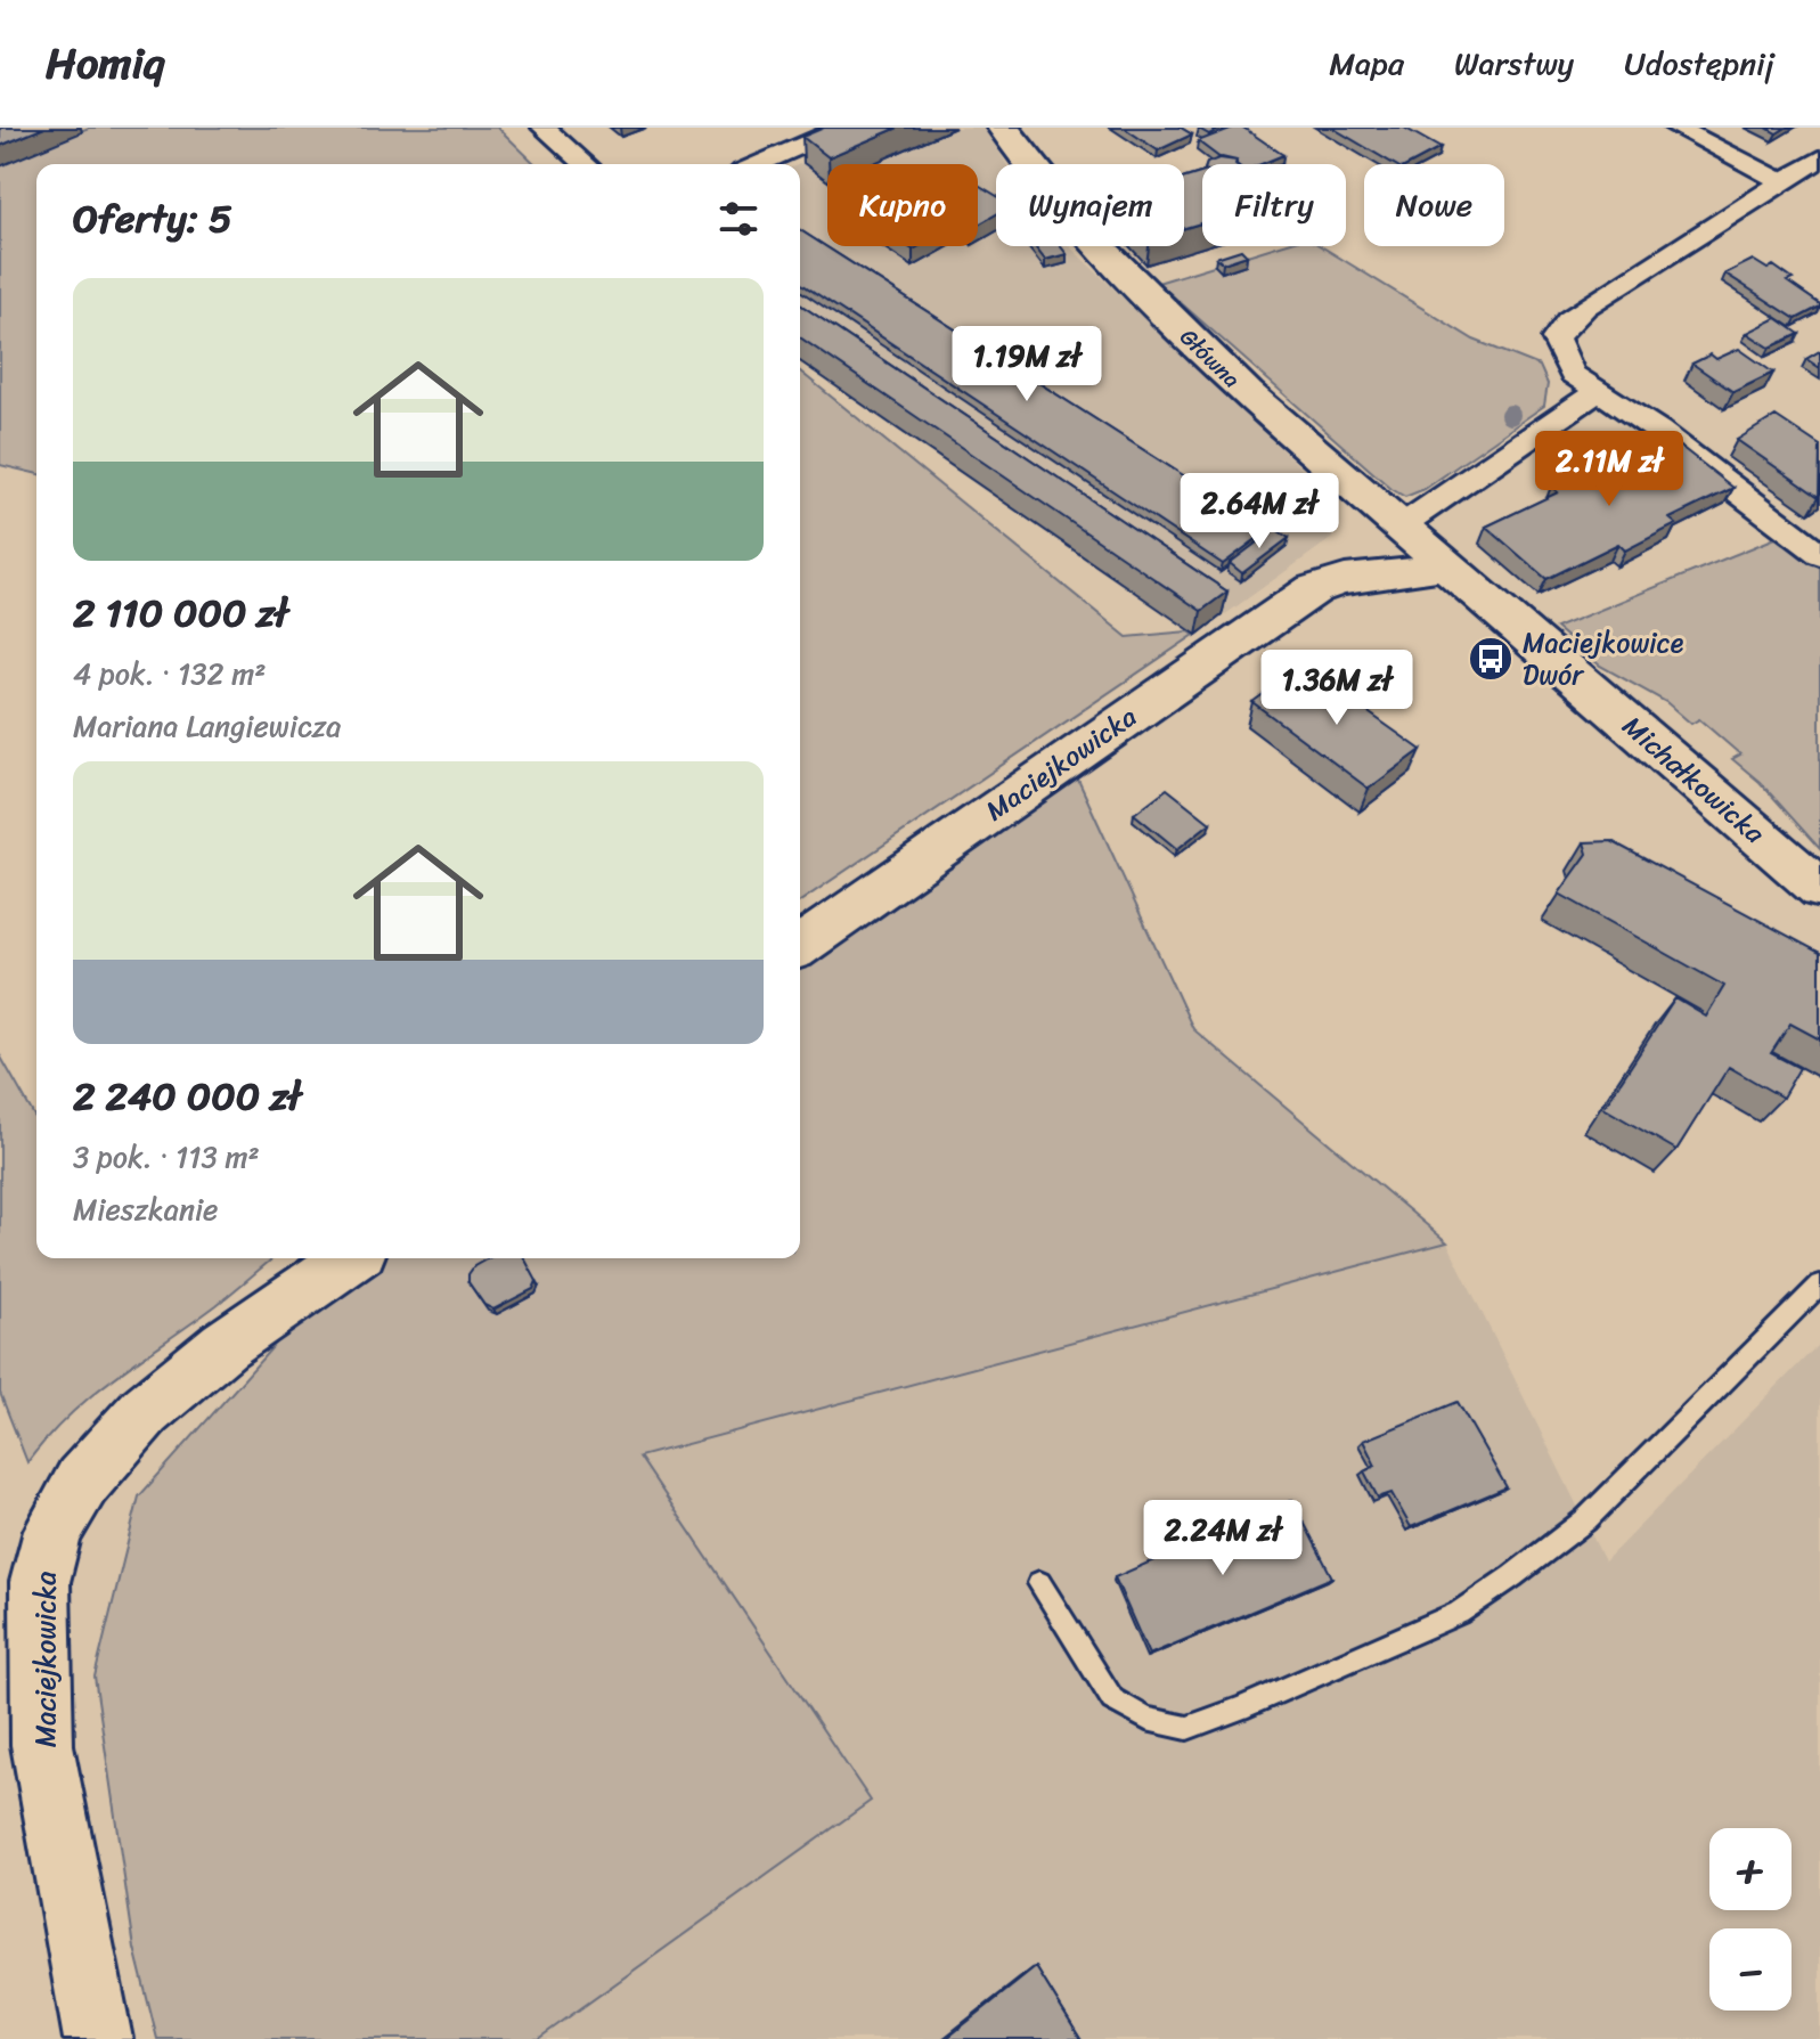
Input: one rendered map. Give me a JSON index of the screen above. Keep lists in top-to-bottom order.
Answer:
{
  "streets": {
    "street": ["Główna", "Maciejkowicka", "Michałkowicka"]
  },
  "crossings": [
    ["Główna", "Maciejkowicka"],
    ["Główna", "Michałkowicka"],
    ["Maciejkowicka", "Michałkowicka"]
  ],
  "places": {
    "bus stop": ["Maciejkowice Dwór"]
  },
  "page": {
    "header": "Homiq",
    "nav": ["Mapa", "Warstwy", "Udostępnij"],
    "chip": [
      "Kupno",
      "Wynajem",
      "Filtry",
      "Nowe"
    ],
    "heading": "Oferty: 5",
    "list": [
      {
        "name": "2 110 000 zł",
        "note": "4 pok. · 132 m² · Mariana Langiewicza"
      },
      {
        "name": "2 240 000 zł",
        "note": "3 pok. · 113 m² · Mieszkanie"
      }
    ],
    "price": [
      "1.19M zł",
      "2.11M zł",
      "2.64M zł",
      "1.36M zł",
      "2.24M zł"
    ],
    "map_buttons": ["+", "−"]
  }
}
